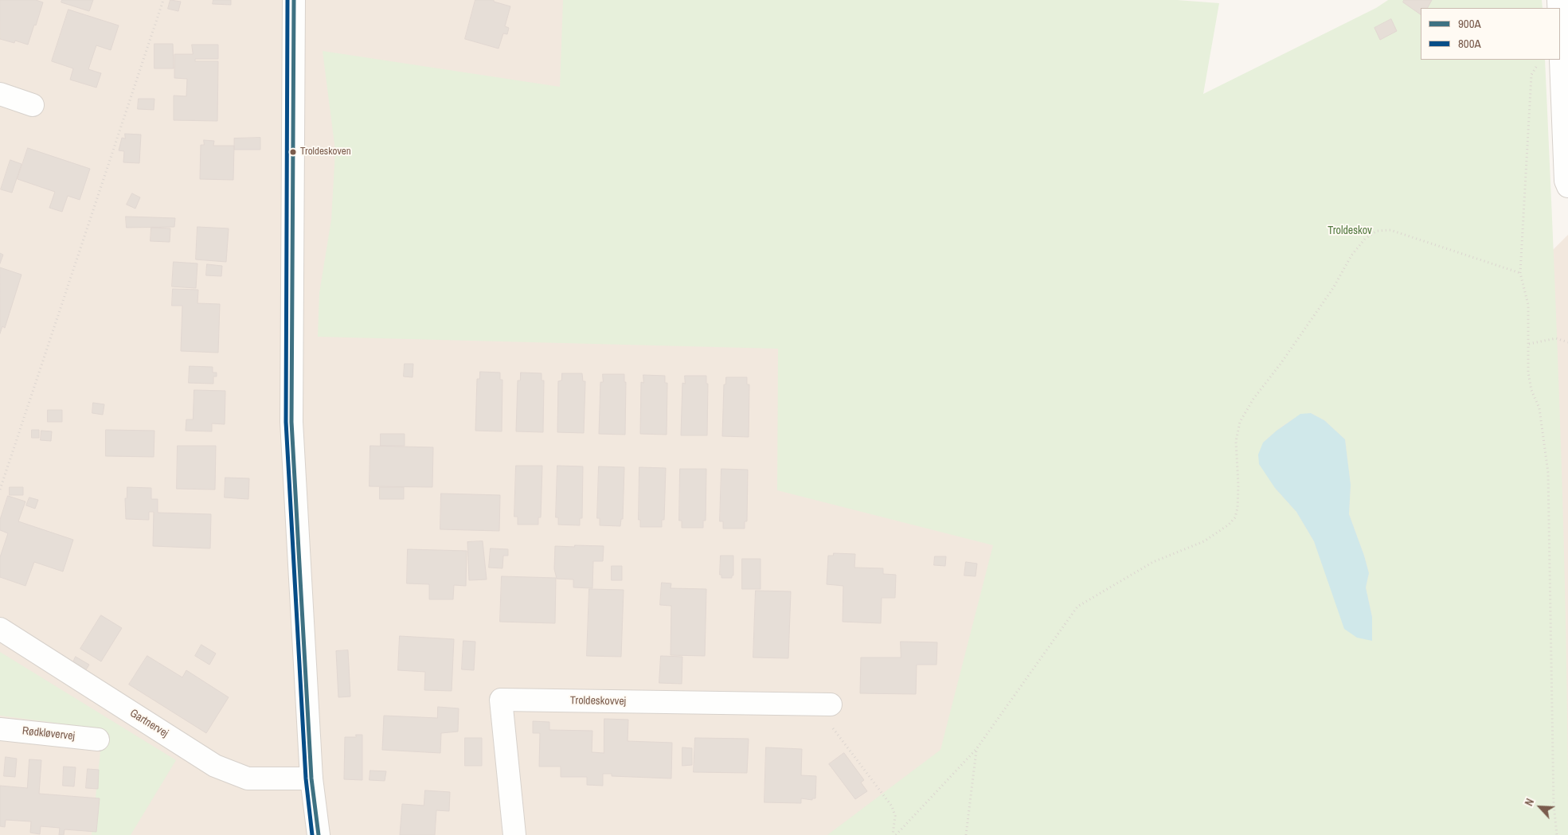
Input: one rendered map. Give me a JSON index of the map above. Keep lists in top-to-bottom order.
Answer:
{
  "streets": {
    "street": ["Troldeskovvej", "Gartnervej", "Rødkløvervej"]
  },
  "parks": ["Troldeskov"],
  "places": ["Troldeskoven"],
  "lines": ["transit line 900A", "transit line 800A"],
  "legend": ["900A", "800A"],
  "north": "top left"
}
